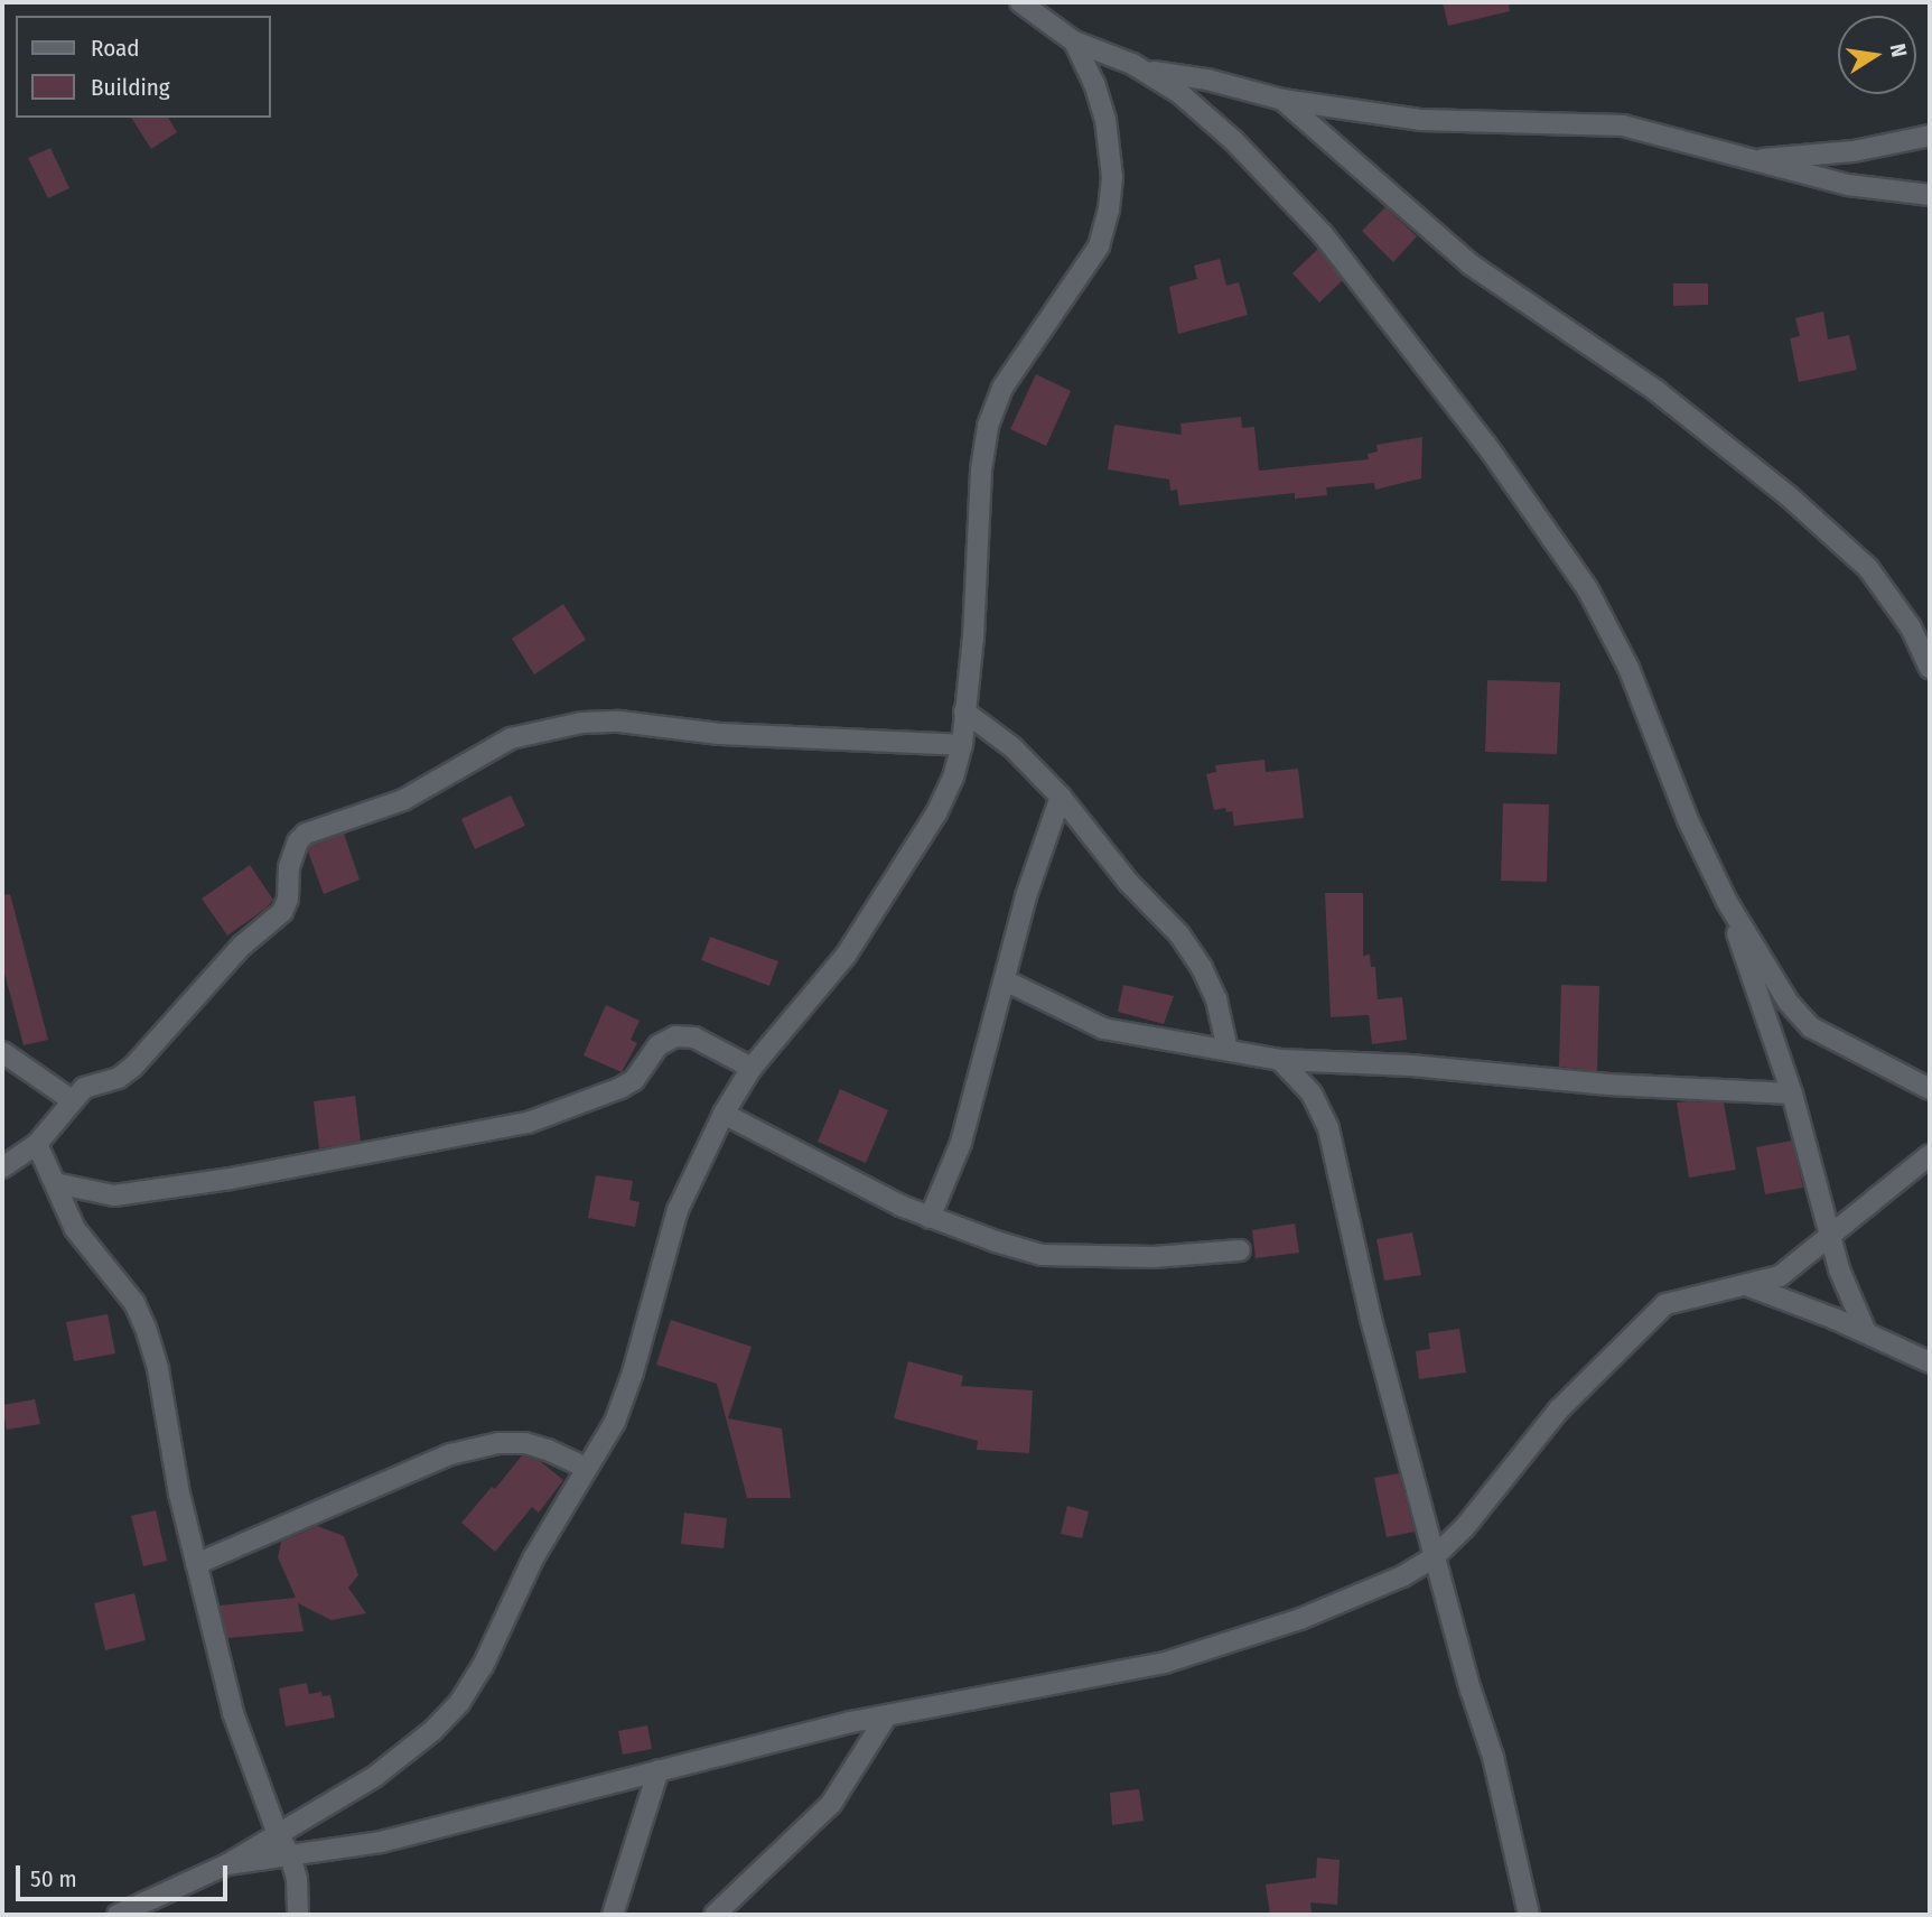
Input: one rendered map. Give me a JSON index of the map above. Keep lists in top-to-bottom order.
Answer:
{
  "legend": ["Road", "Building"],
  "scale_bar": "50 m",
  "north": "right"
}
